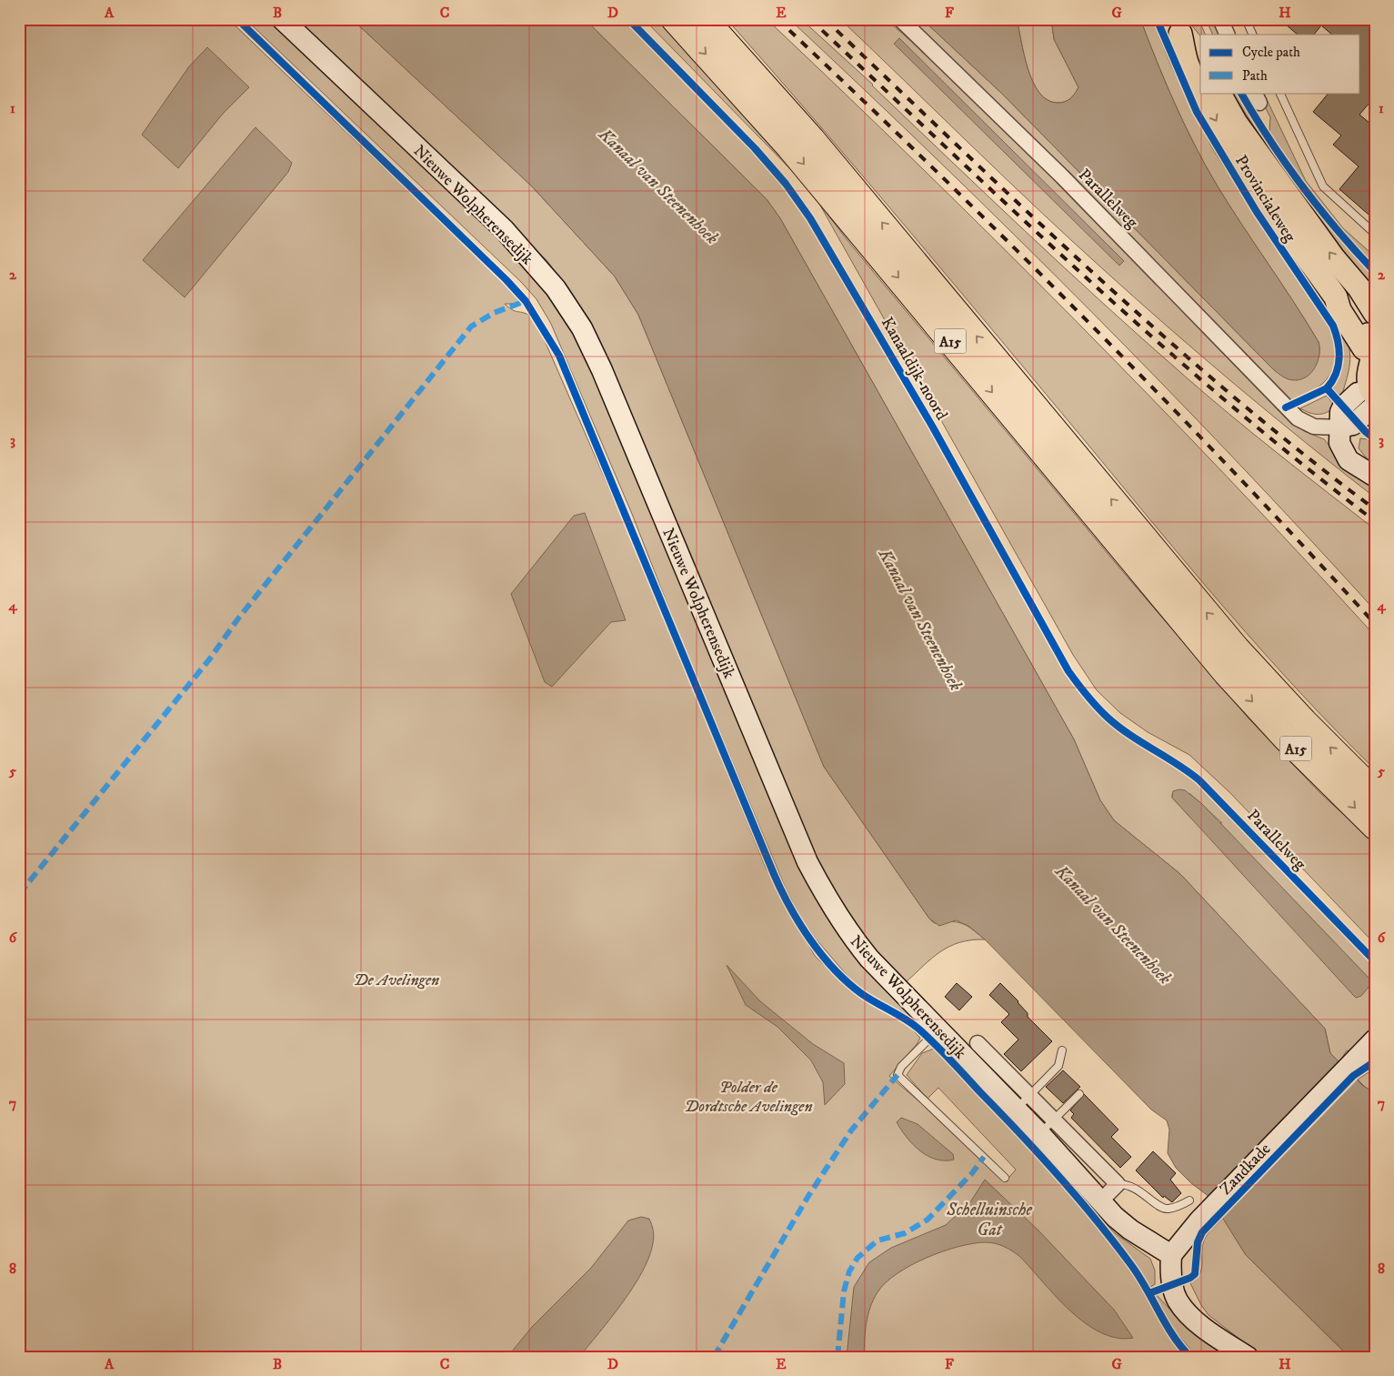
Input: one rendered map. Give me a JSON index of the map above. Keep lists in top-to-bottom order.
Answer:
{
  "streets": {
    "highway": ["A15"],
    "main road": ["Provincialeweg"],
    "street": ["Parallelweg", "Nieuwe Wolpherensedijk", "Zandkade"],
    "cycle path": ["Kanaaldijk-noord"]
  },
  "crossings": [
    ["Nieuwe Wolpherensedijk", "Zandkade"]
  ],
  "water": ["Kanaal van Steenenhoek", "Schelluinsche Gat"],
  "parks": ["De Avelingen", "Polder de Dordtsche Avelingen"],
  "legend": ["Cycle path", "Path"],
  "grid": {
    "columns": [
      "A",
      "B",
      "C",
      "D",
      "E",
      "F",
      "G",
      "H"
    ],
    "rows": [
      "1",
      "2",
      "3",
      "4",
      "5",
      "6",
      "7",
      "8"
    ]
  }
}
